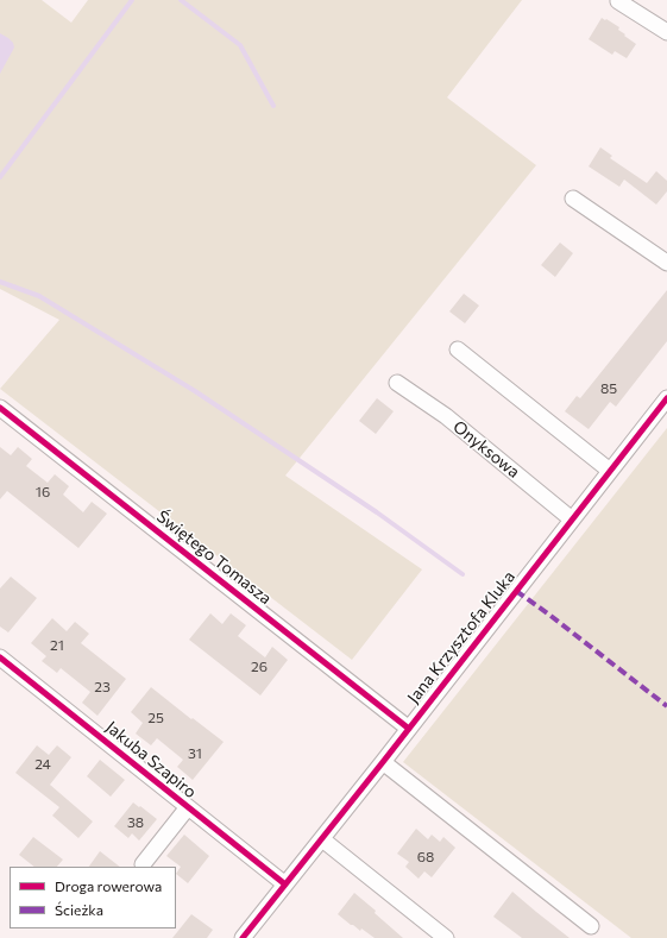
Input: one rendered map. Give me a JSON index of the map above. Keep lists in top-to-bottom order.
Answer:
{
  "streets": {
    "street": [
      "Onyksowa",
      "Świętego Tomasza",
      "Jana Krzysztofa Kluka",
      "Jakuba Szapiro"
    ]
  },
  "crossings": [
    ["Onyksowa", "Jana Krzysztofa Kluka"],
    ["Świętego Tomasza", "Jana Krzysztofa Kluka"],
    ["Jana Krzysztofa Kluka", "Jakuba Szapiro"]
  ],
  "house_numbers": [
    "85",
    "16",
    "21",
    "26",
    "23",
    "25",
    "31",
    "24",
    "38",
    "68"
  ],
  "legend": ["Droga rowerowa", "Ścieżka"]
}
